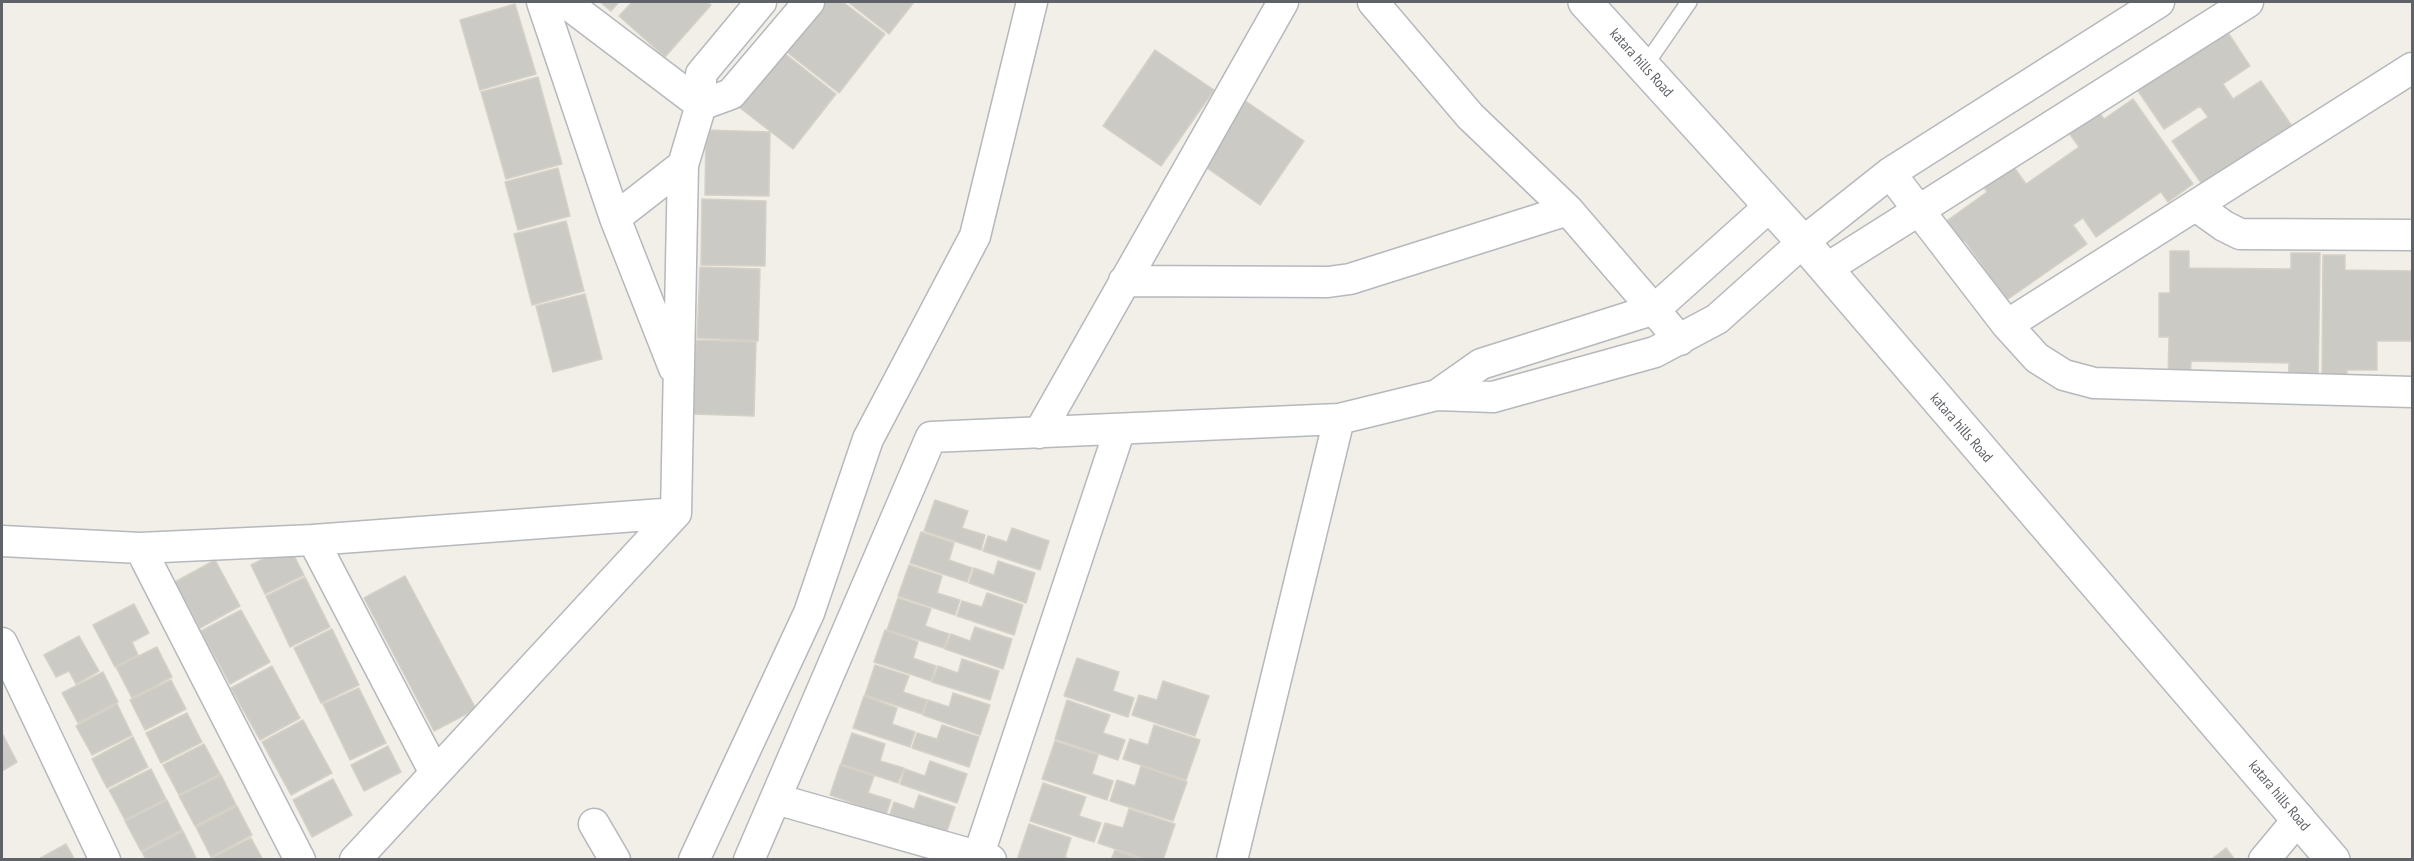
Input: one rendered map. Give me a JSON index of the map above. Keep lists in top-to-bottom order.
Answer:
{
  "streets": {
    "main road": ["katara hills Road"]
  }
}
